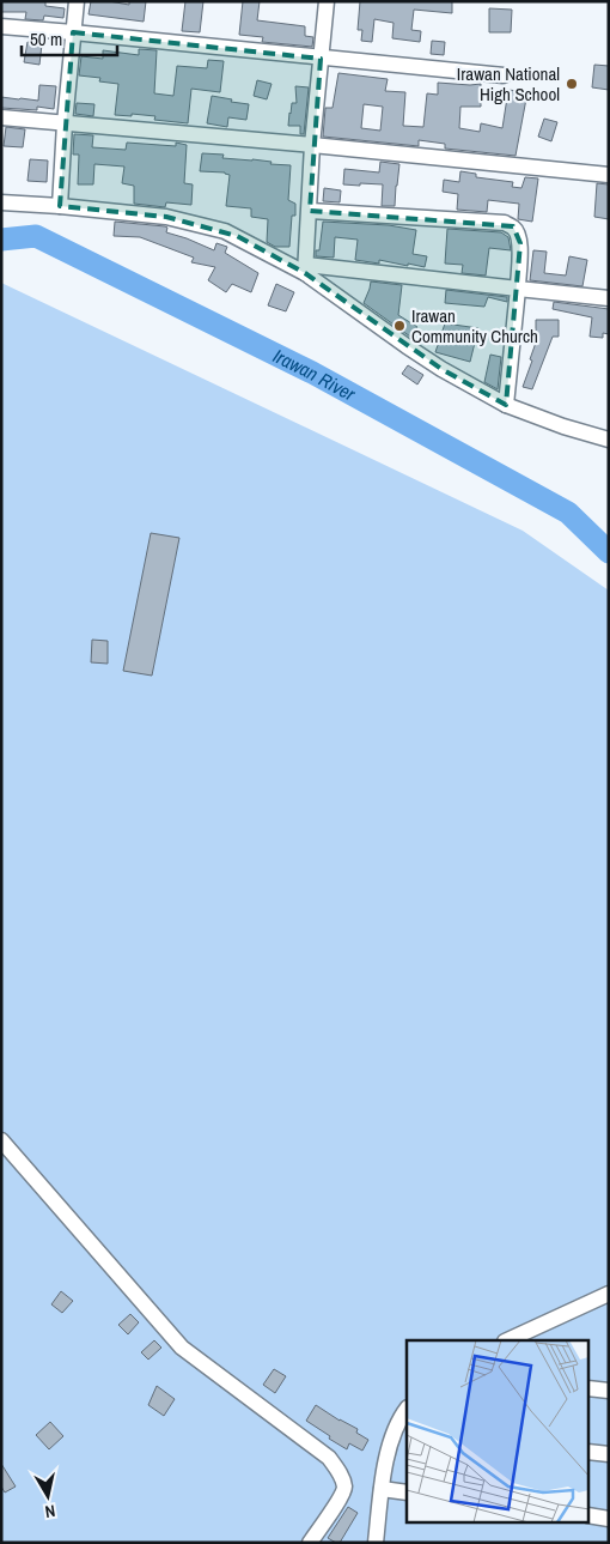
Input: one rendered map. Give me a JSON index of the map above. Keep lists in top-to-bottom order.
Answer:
{
  "water": ["Irawan River"],
  "places": ["Irawan National High School", "Irawan Community Church"],
  "scale_bar": "50 m",
  "north": "bottom"
}
